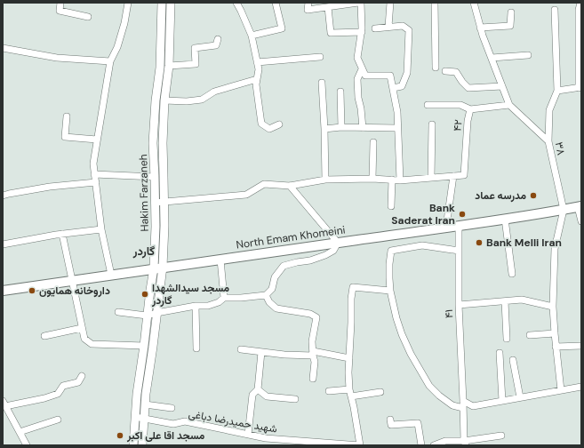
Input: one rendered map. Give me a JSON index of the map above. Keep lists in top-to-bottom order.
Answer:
{
  "streets": {
    "main road": ["North Emam Khomeini"],
    "street": [
      "۴۲",
      "۳۸",
      "Hakim Farzaneh",
      "۴۱",
      "شهید حمیدرضا دباغی"
    ]
  },
  "crossings": [
    ["۳۸", "North Emam Khomeini"],
    ["Hakim Farzaneh", "North Emam Khomeini"],
    ["Hakim Farzaneh", "شهید حمیدرضا دباغی"],
    ["North Emam Khomeini", "۴۱"]
  ],
  "districts": ["گاردر"],
  "places": [
    "مدرسه عماد",
    "Bank Saderat Iran",
    "Bank Melli Iran",
    "داروخانه همایون",
    "مسجد سیدالشهدا گاردر",
    "مسجد اقا علی اکبر"
  ]
}
